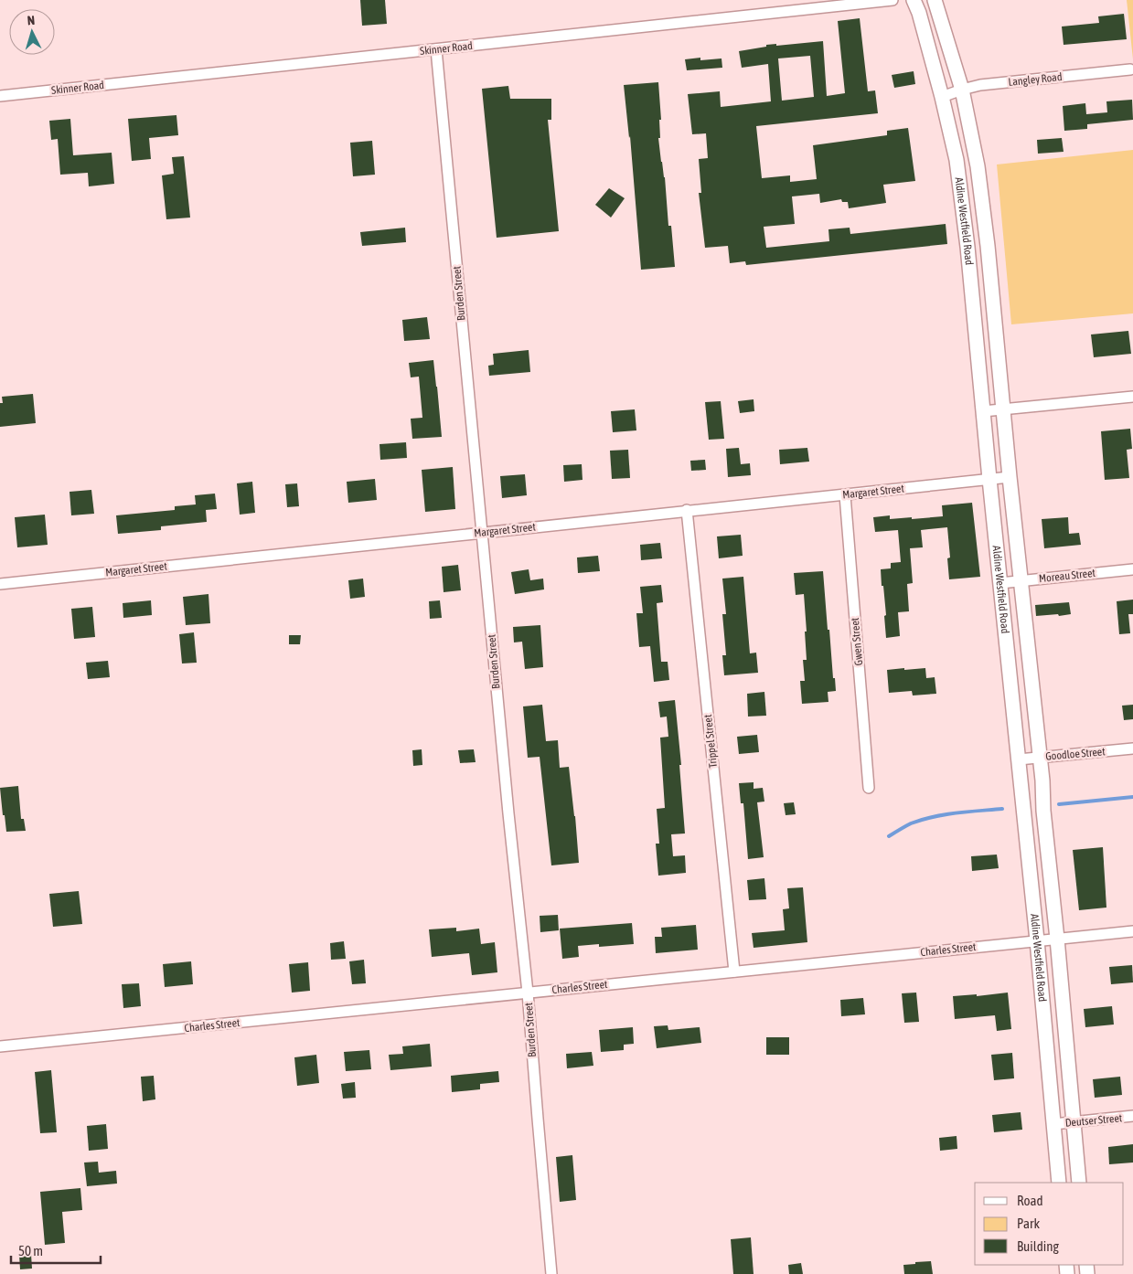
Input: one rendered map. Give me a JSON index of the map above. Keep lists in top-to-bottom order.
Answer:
{
  "streets": {
    "main road": ["Aldine Westfield Road"],
    "street": [
      "Skinner Road",
      "Langley Road",
      "Burden Street",
      "Margaret Street",
      "Moreau Street",
      "Gwen Street",
      "Trippel Street",
      "Goodloe Street",
      "Charles Street",
      "Deutser Street"
    ]
  },
  "crossings": [
    ["Skinner Road", "Burden Street"],
    ["Langley Road", "Aldine Westfield Road"],
    ["Aldine Westfield Road", "Margaret Street"],
    ["Aldine Westfield Road", "Moreau Street"],
    ["Aldine Westfield Road", "Goodloe Street"],
    ["Aldine Westfield Road", "Charles Street"],
    ["Aldine Westfield Road", "Deutser Street"],
    ["Burden Street", "Margaret Street"],
    ["Burden Street", "Charles Street"],
    ["Margaret Street", "Gwen Street"],
    ["Margaret Street", "Trippel Street"],
    ["Trippel Street", "Charles Street"]
  ],
  "legend": ["Road", "Park", "Building"],
  "scale_bar": "50 m",
  "north": "top"
}
